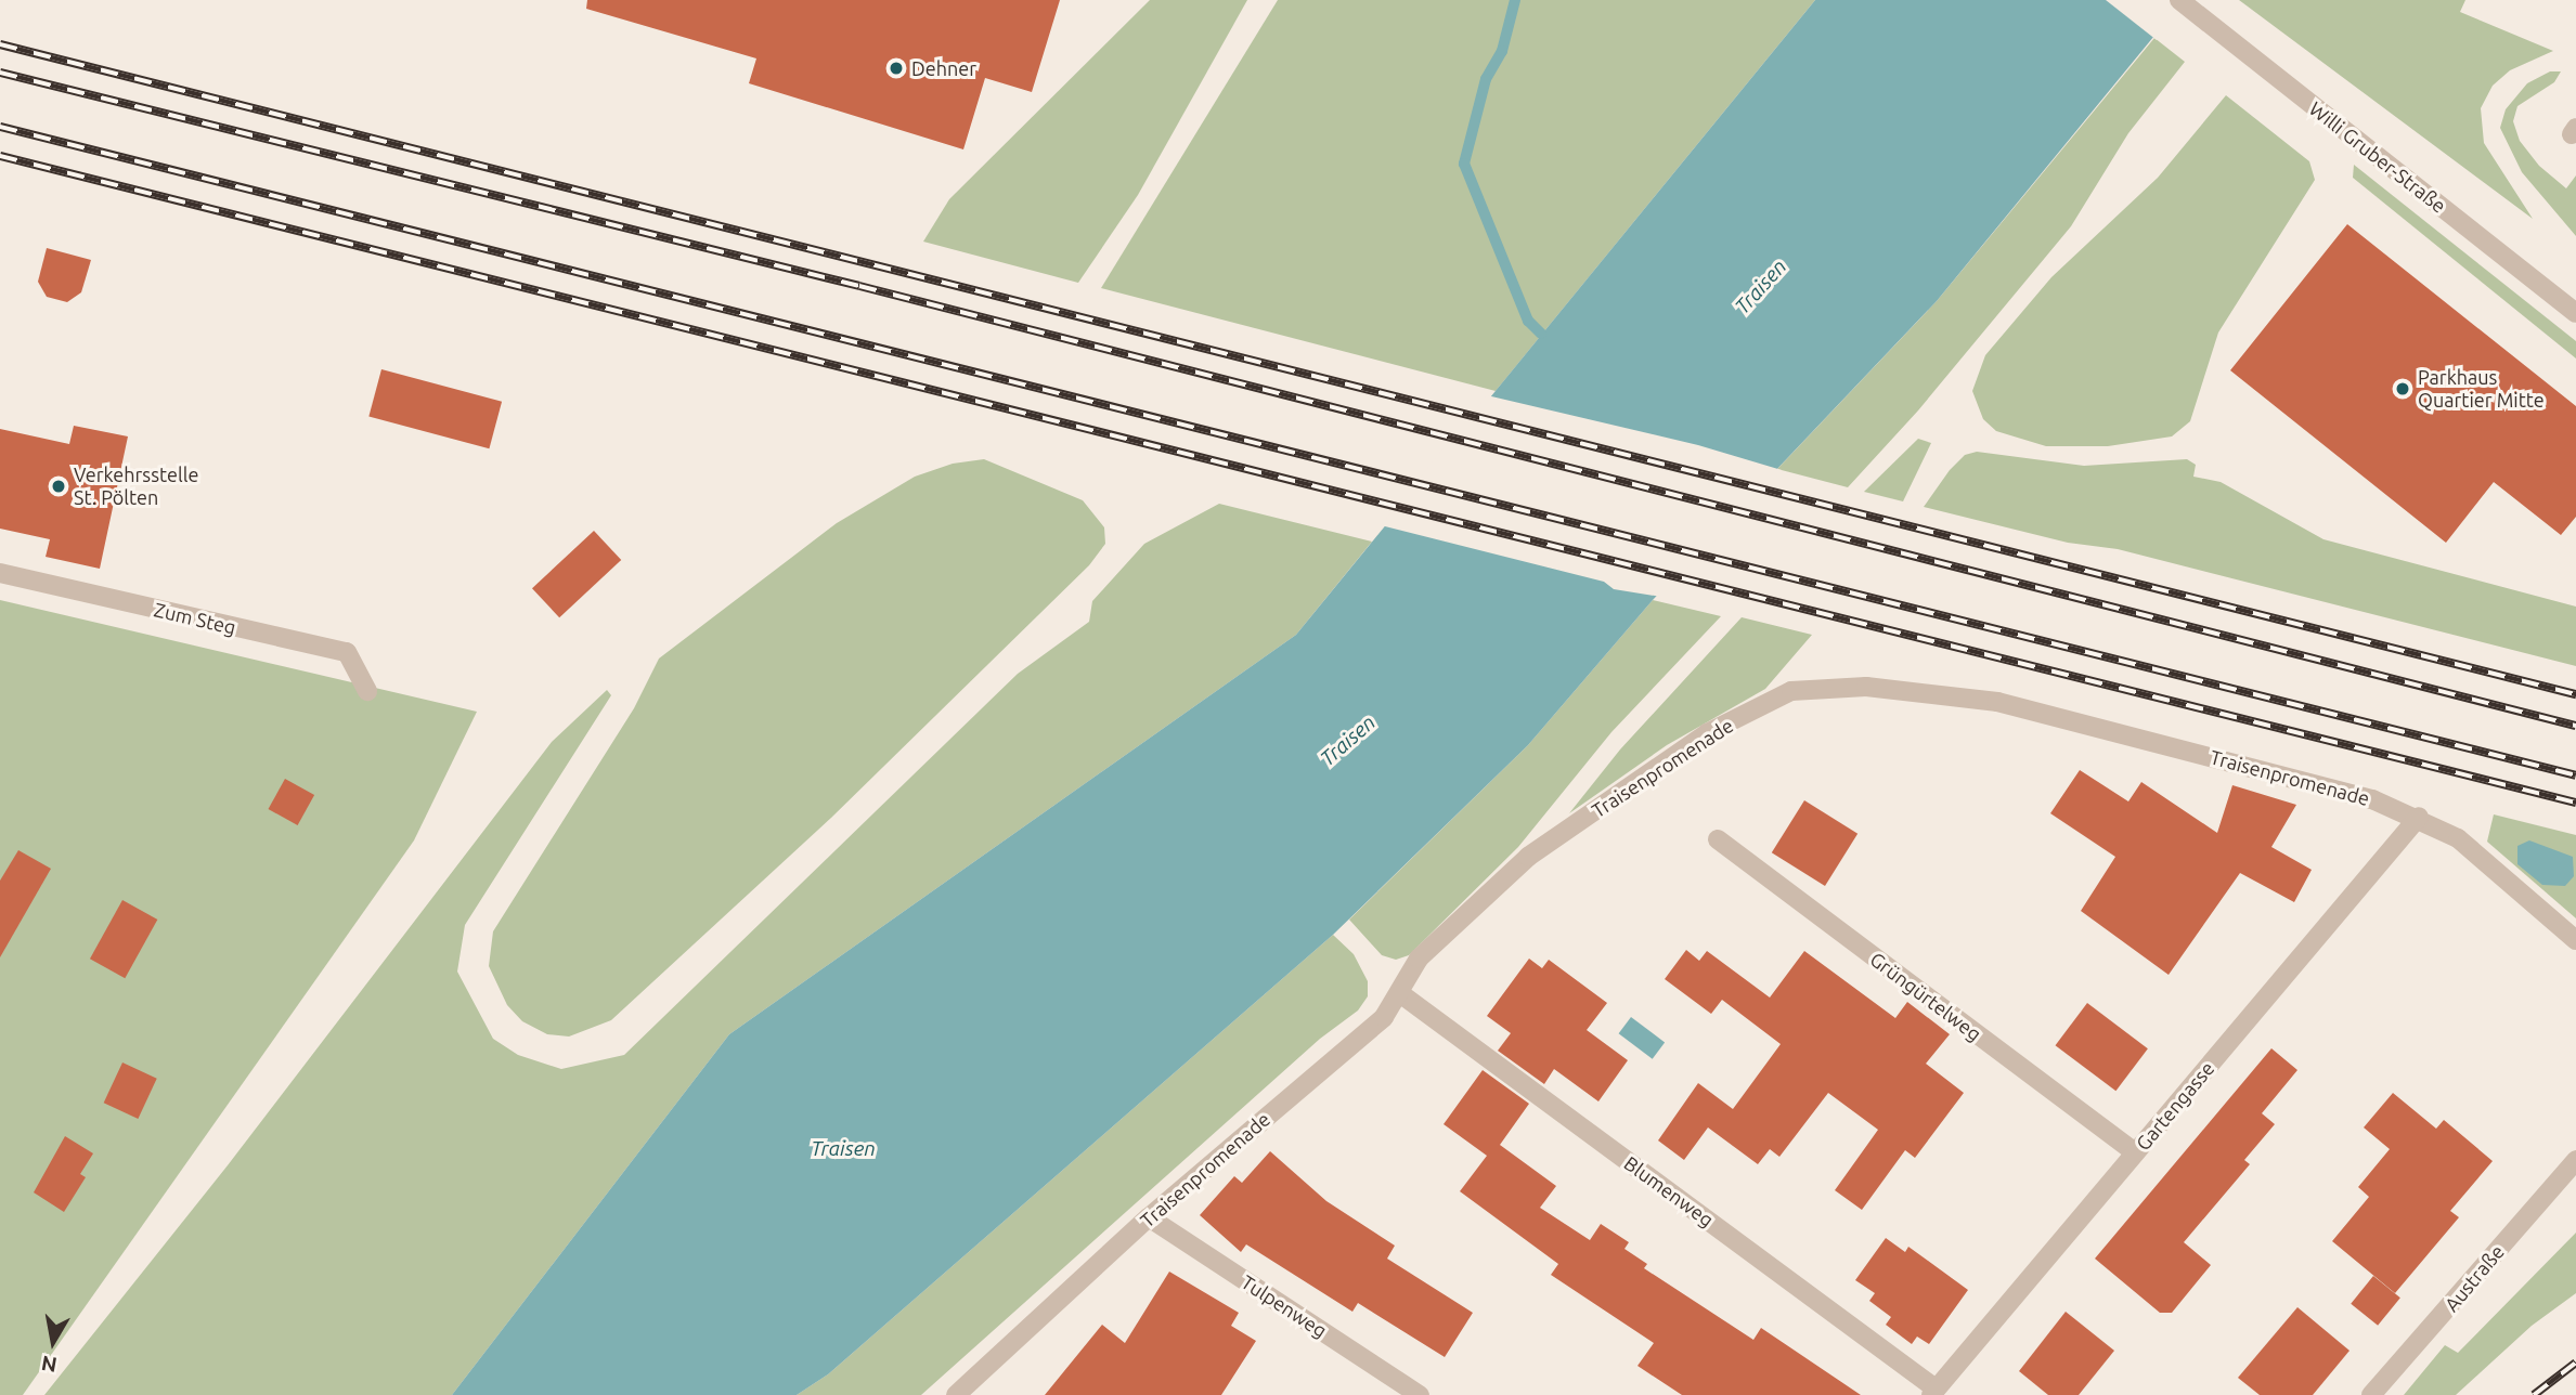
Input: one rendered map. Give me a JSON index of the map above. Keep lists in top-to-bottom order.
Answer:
{
  "streets": {
    "street": [
      "Willi Gruber-Straße",
      "Zum Steg",
      "Traisenpromenade",
      "Grüngürtelweg",
      "Gartengasse",
      "Blumenweg",
      "Austraße",
      "Tulpenweg"
    ]
  },
  "crossings": [
    ["Traisenpromenade", "Gartengasse"],
    ["Traisenpromenade", "Blumenweg"],
    ["Traisenpromenade", "Tulpenweg"],
    ["Grüngürtelweg", "Gartengasse"],
    ["Gartengasse", "Blumenweg"]
  ],
  "water": ["Traisen"],
  "places": ["Dehner", "Parkhaus Quartier Mitte", "Verkehrsstelle St. Pölten"],
  "north": "bottom"
}
